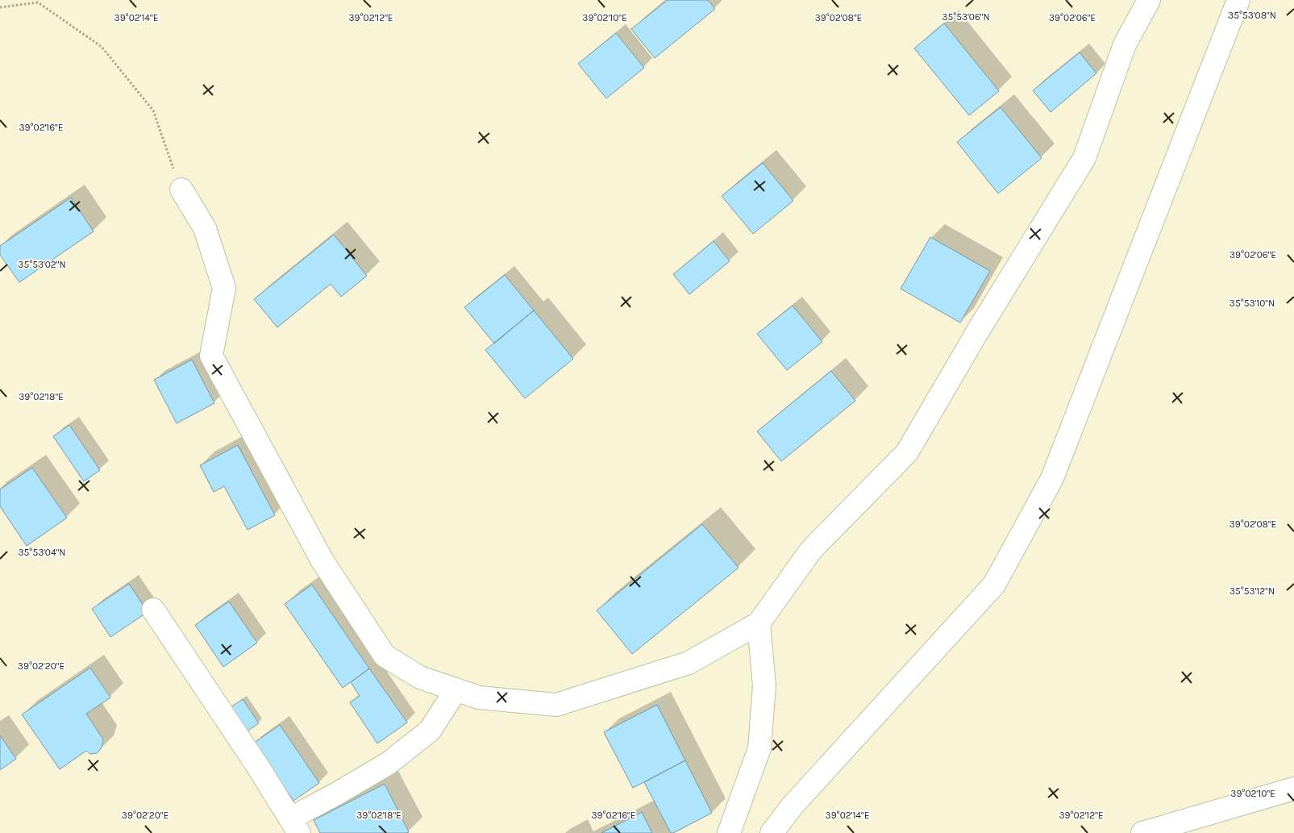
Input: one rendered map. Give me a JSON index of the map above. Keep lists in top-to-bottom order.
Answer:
{
  "coordinates": [
    "35°53'08\"N",
    "35°53'06\"N",
    "39°02'14\"E",
    "39°02'12\"E",
    "39°02'10\"E",
    "39°02'08\"E",
    "39°02'06\"E",
    "39°02'16\"E",
    "35°53'02\"N",
    "35°53'10\"N",
    "39°02'18\"E",
    "35°53'04\"N",
    "35°53'12\"N",
    "39°02'20\"E"
  ]
}
